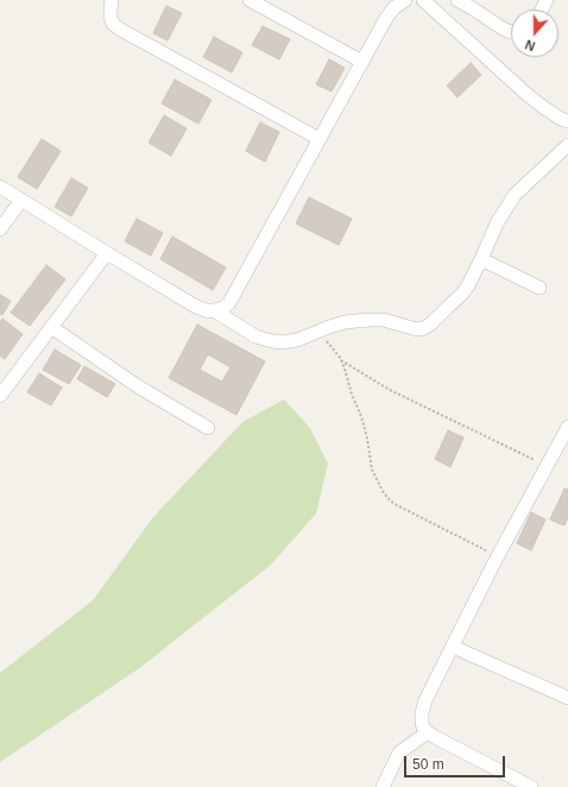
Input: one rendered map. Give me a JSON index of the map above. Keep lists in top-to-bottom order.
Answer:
{
  "scale_bar": "50 m",
  "north": "bottom"
}
